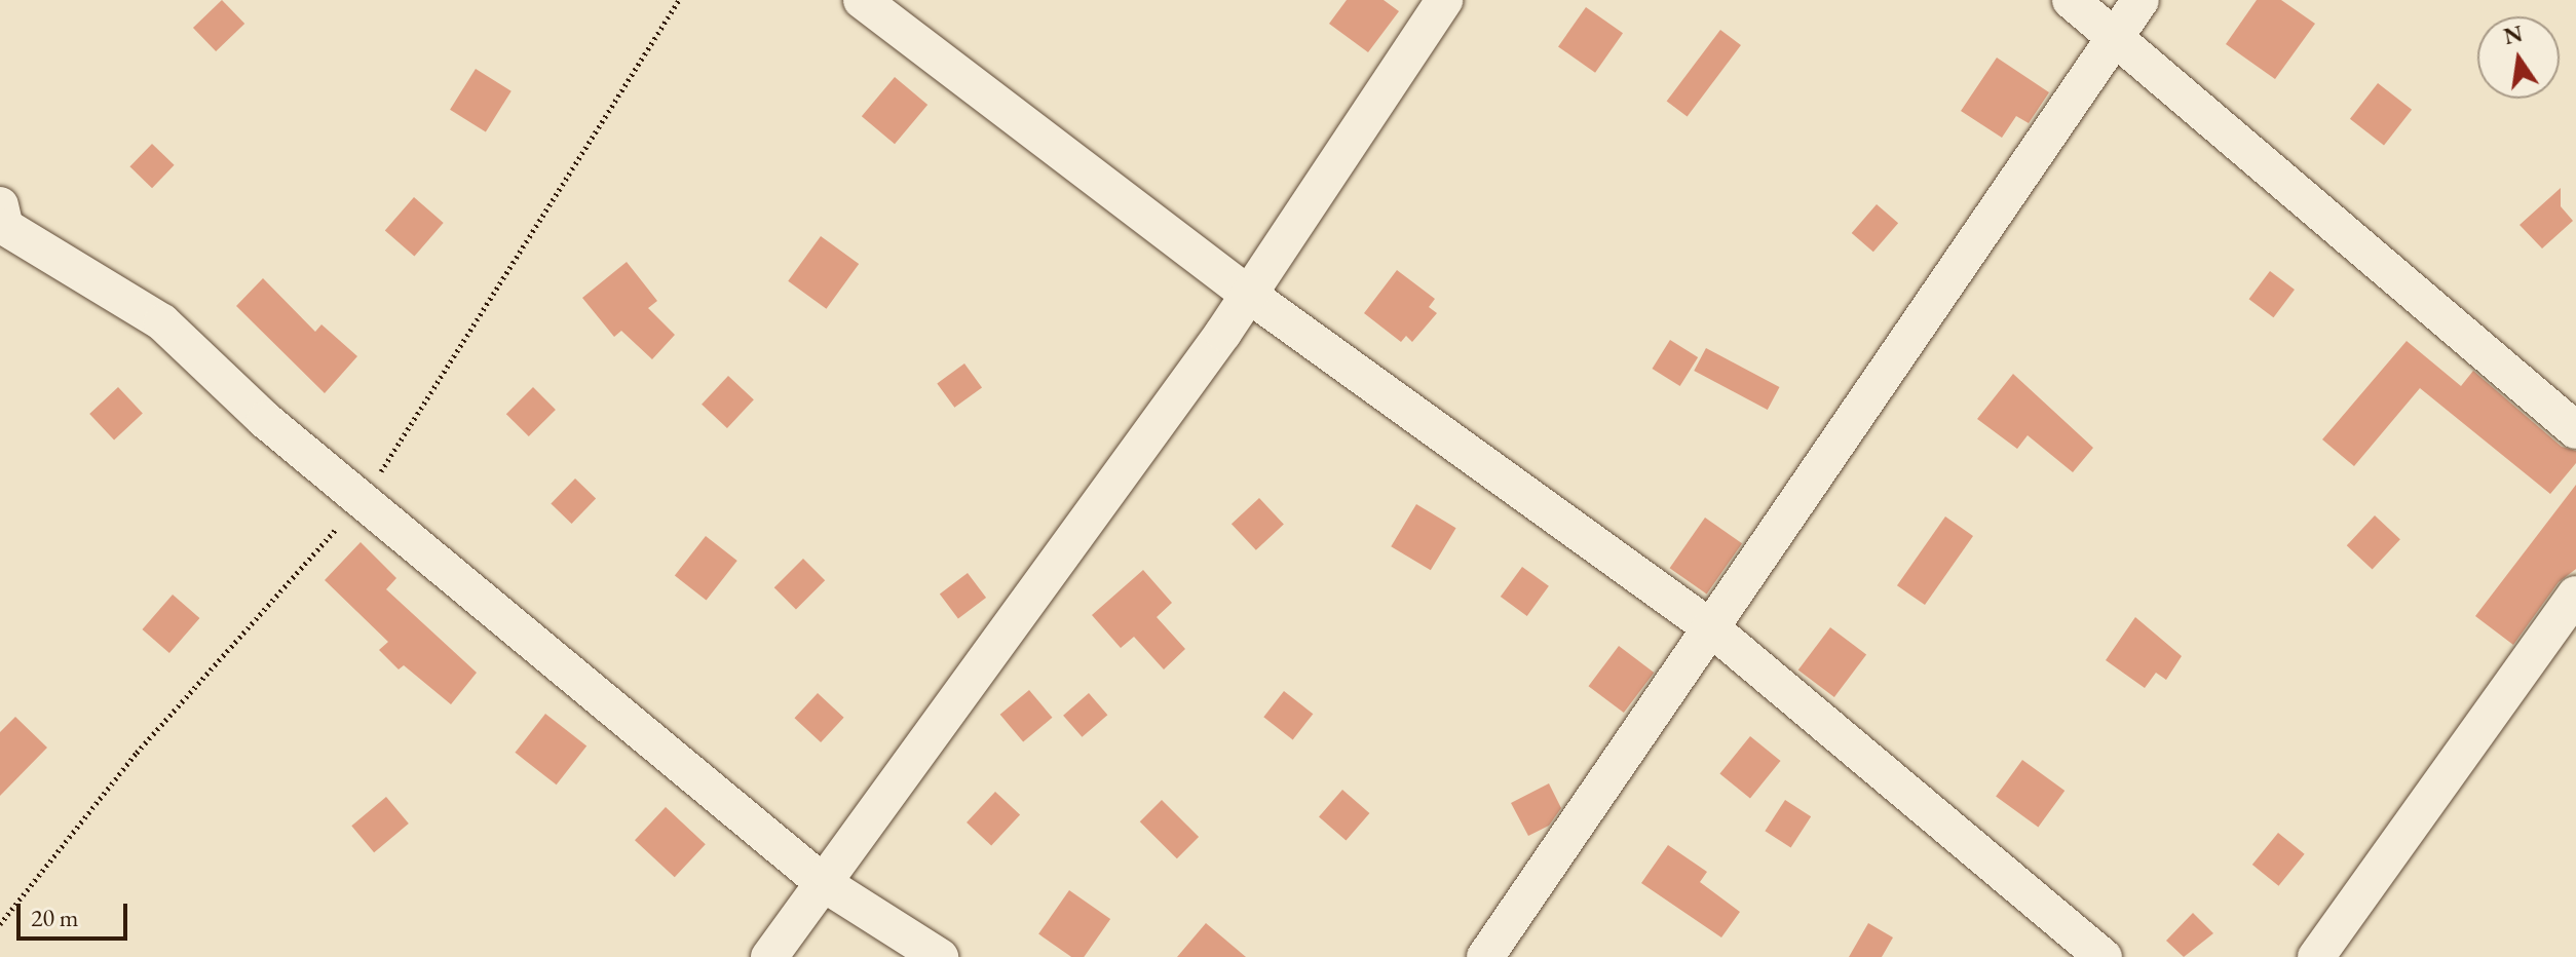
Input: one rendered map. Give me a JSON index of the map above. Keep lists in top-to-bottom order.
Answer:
{
  "scale_bar": "20 m",
  "north": "top"
}
